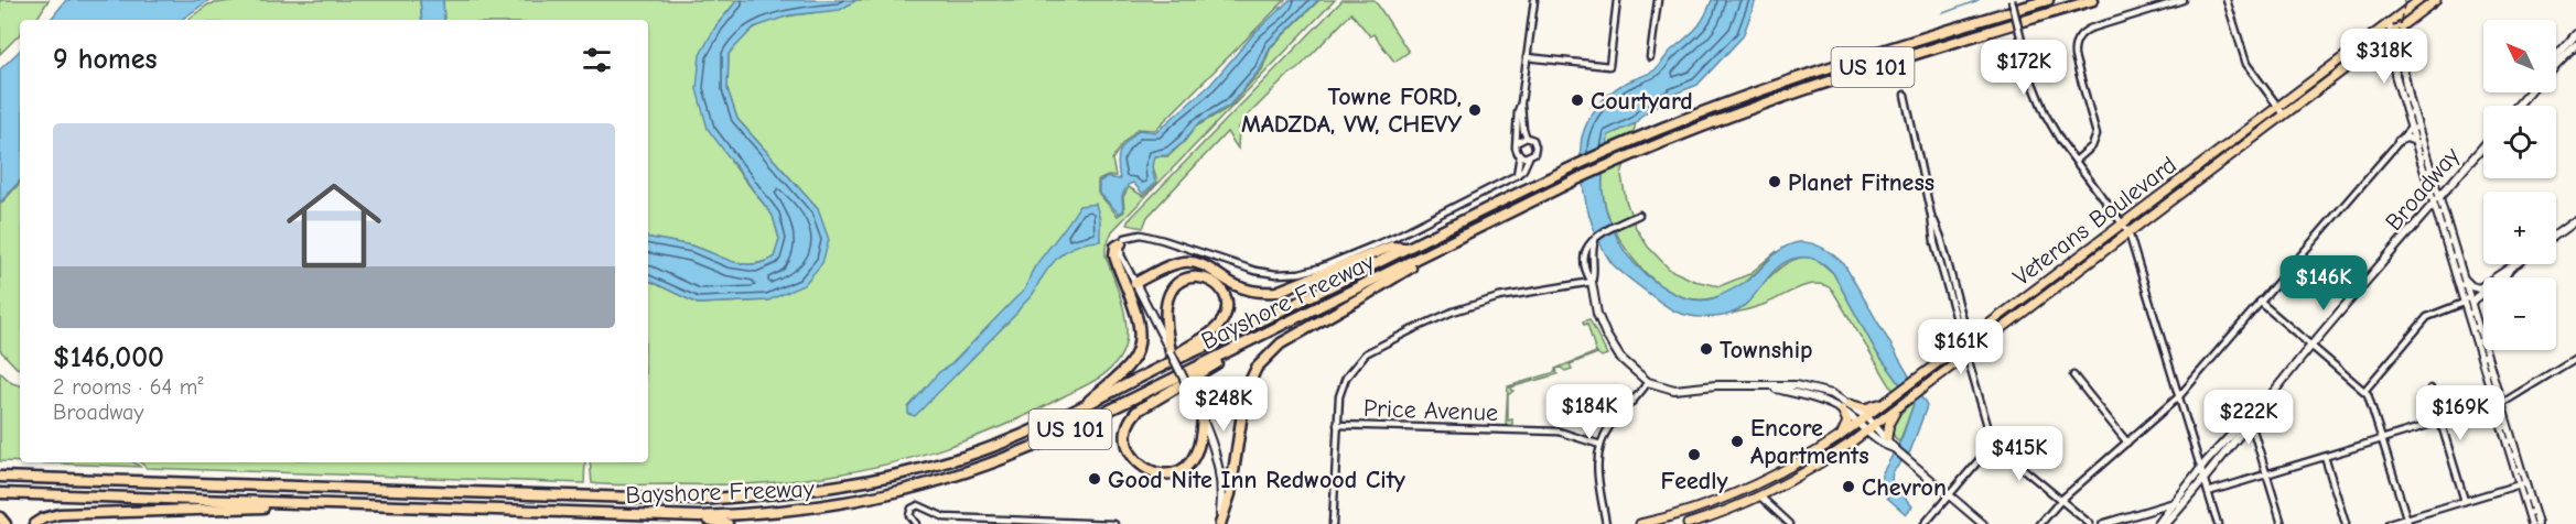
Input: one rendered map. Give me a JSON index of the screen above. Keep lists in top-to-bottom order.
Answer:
{
  "streets": {
    "highway": ["US 101", "Bayshore Freeway"],
    "main road": ["Veterans Boulevard"],
    "street": ["Broadway", "Price Avenue"]
  },
  "places": [
    "Courtyard",
    "Towne FORD, MADZDA, VW, CHEVY",
    "Planet Fitness",
    "Township",
    "Encore Apartments",
    "Feedly",
    "Good Nite Inn Redwood City",
    "Chevron"
  ],
  "north": "top left",
  "page": {
    "map_buttons": ["+", "−"],
    "heading": "9 homes",
    "price": [
      "$318K",
      "$172K",
      "$146K",
      "$161K",
      "$248K",
      "$184K",
      "$169K",
      "$222K",
      "$415K"
    ],
    "list": [
      {
        "name": "$146,000",
        "note": "2 rooms · 64 m² · Broadway"
      }
    ]
  }
}
